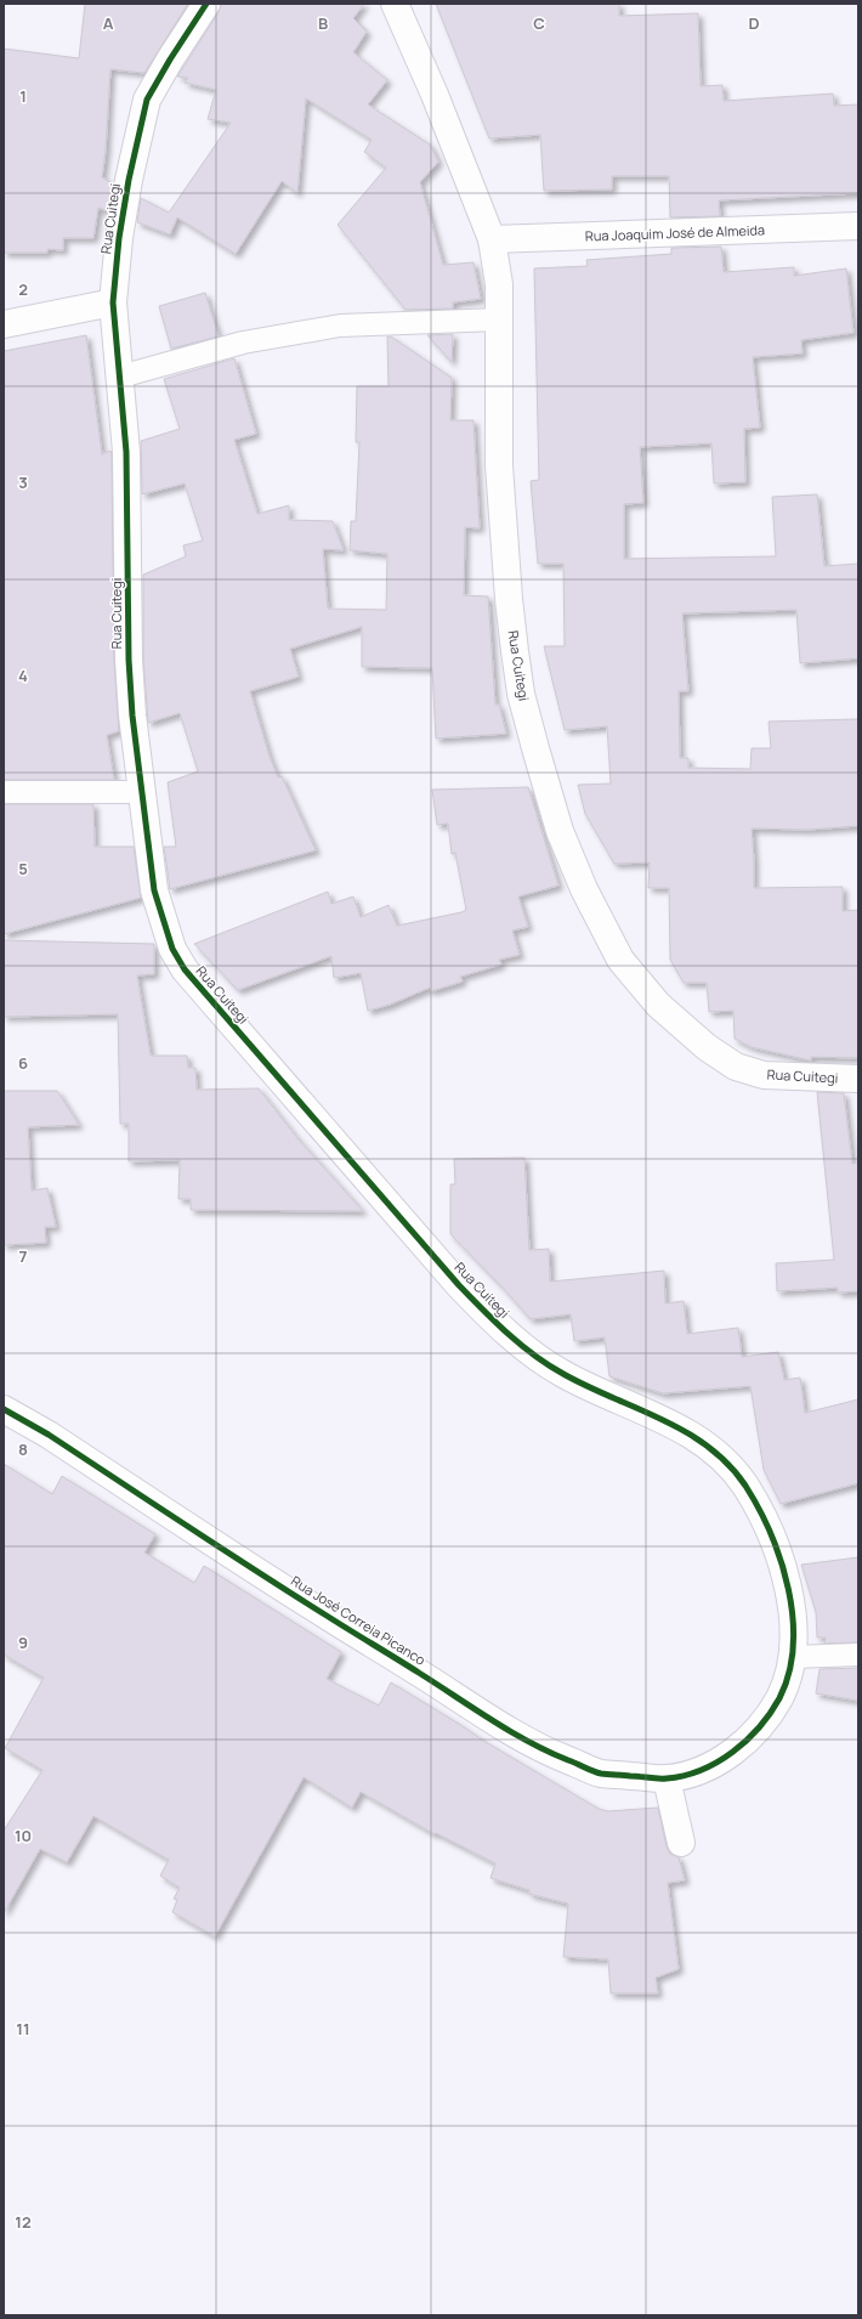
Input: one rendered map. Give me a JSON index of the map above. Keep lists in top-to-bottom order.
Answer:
{
  "streets": {
    "street": ["Rua Cuitegi", "Rua Joaquim José de Almeida", "Rua José Correia Picanco"]
  },
  "crossings": [
    ["Rua Cuitegi", "Rua Joaquim José de Almeida"],
    ["Rua Cuitegi", "Rua José Correia Picanco"]
  ],
  "grid": {
    "columns": [
      "A",
      "B",
      "C",
      "D"
    ],
    "rows": [
      "1",
      "2",
      "3",
      "4",
      "5",
      "6",
      "7",
      "8",
      "9",
      "10",
      "11",
      "12"
    ]
  }
}
